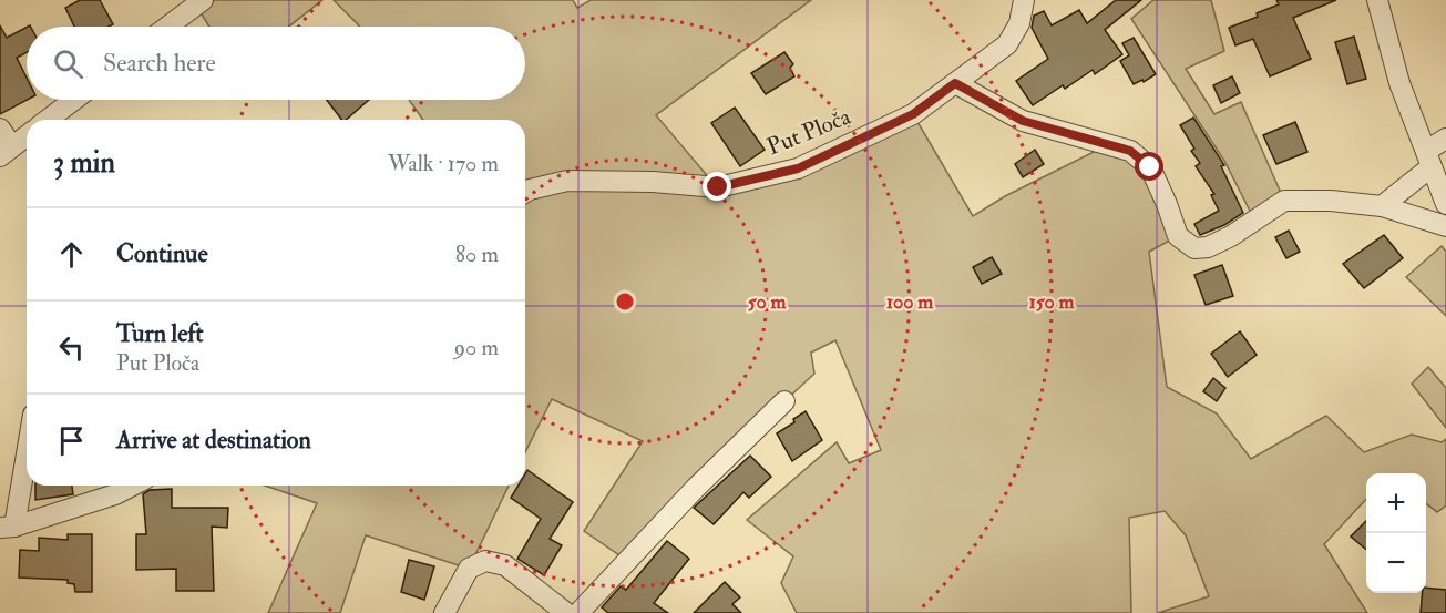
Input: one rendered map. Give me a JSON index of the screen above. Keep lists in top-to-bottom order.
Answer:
{
  "streets": {
    "street": ["Put Ploča"]
  },
  "page": {
    "search": "Search here",
    "heading": ["3 min", "Walk · 170 m"],
    "list": [
      ["Continue", "80 m"],
      ["Turn left", "Put Ploča", "90 m"],
      "Arrive at destination"
    ],
    "map_buttons": ["+", "−"]
  },
  "rings": ["50 m", "100 m", "150 m"]
}
